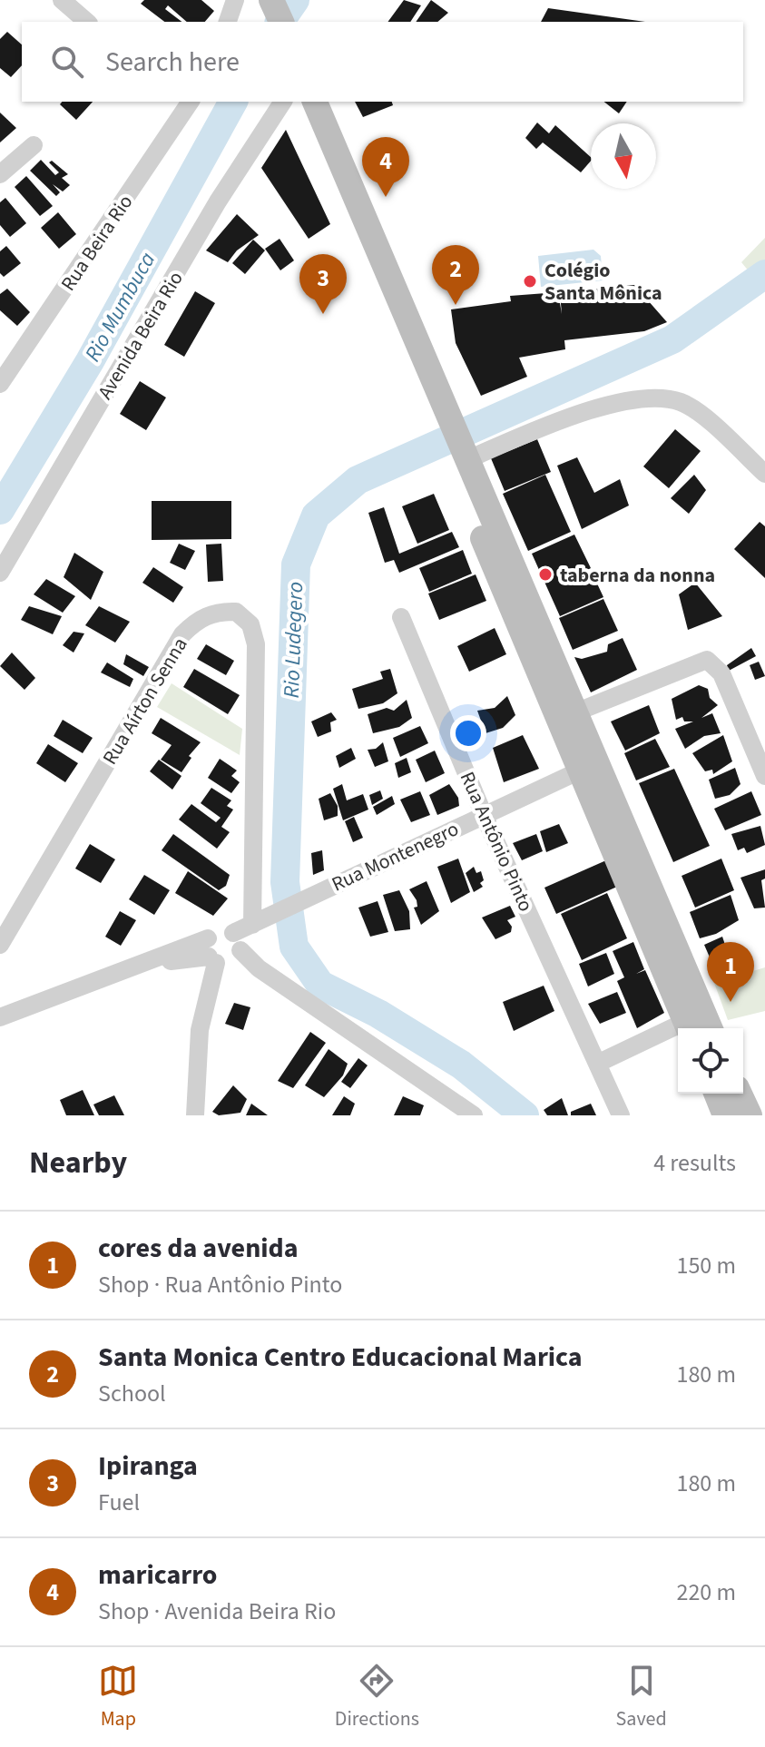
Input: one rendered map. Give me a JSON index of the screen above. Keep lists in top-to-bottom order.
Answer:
{
  "streets": {
    "street": [
      "Rua Beira Rio",
      "Avenida Beira Rio",
      "Rua Aírton Senna",
      "Rua Antônio Pinto",
      "Rua Montenegro"
    ]
  },
  "crossings": [
    ["Rua Aírton Senna", "Rua Montenegro"],
    ["Rua Antônio Pinto", "Rua Montenegro"]
  ],
  "water": ["Rio Mumbuca", "Rio Ludegero"],
  "places": ["Colégio Santa Mônica", "taberna da nonna"],
  "north": "bottom",
  "page": {
    "search": "Search here",
    "pins": [
      "4",
      "2",
      "3",
      "1"
    ],
    "heading": ["Nearby", "4 results"],
    "list": [
      {
        "mark": "1",
        "name": "cores da avenida",
        "note": "Shop · Rua Antônio Pinto",
        "value": "150 m"
      },
      {
        "mark": "2",
        "name": "Santa Monica Centro Educacional Marica",
        "note": "School",
        "value": "180 m"
      },
      {
        "mark": "3",
        "name": "Ipiranga",
        "note": "Fuel",
        "value": "180 m"
      },
      {
        "mark": "4",
        "name": "maricarro",
        "note": "Shop · Avenida Beira Rio",
        "value": "220 m"
      }
    ],
    "nav": ["Map", "Directions", "Saved"]
  }
}
